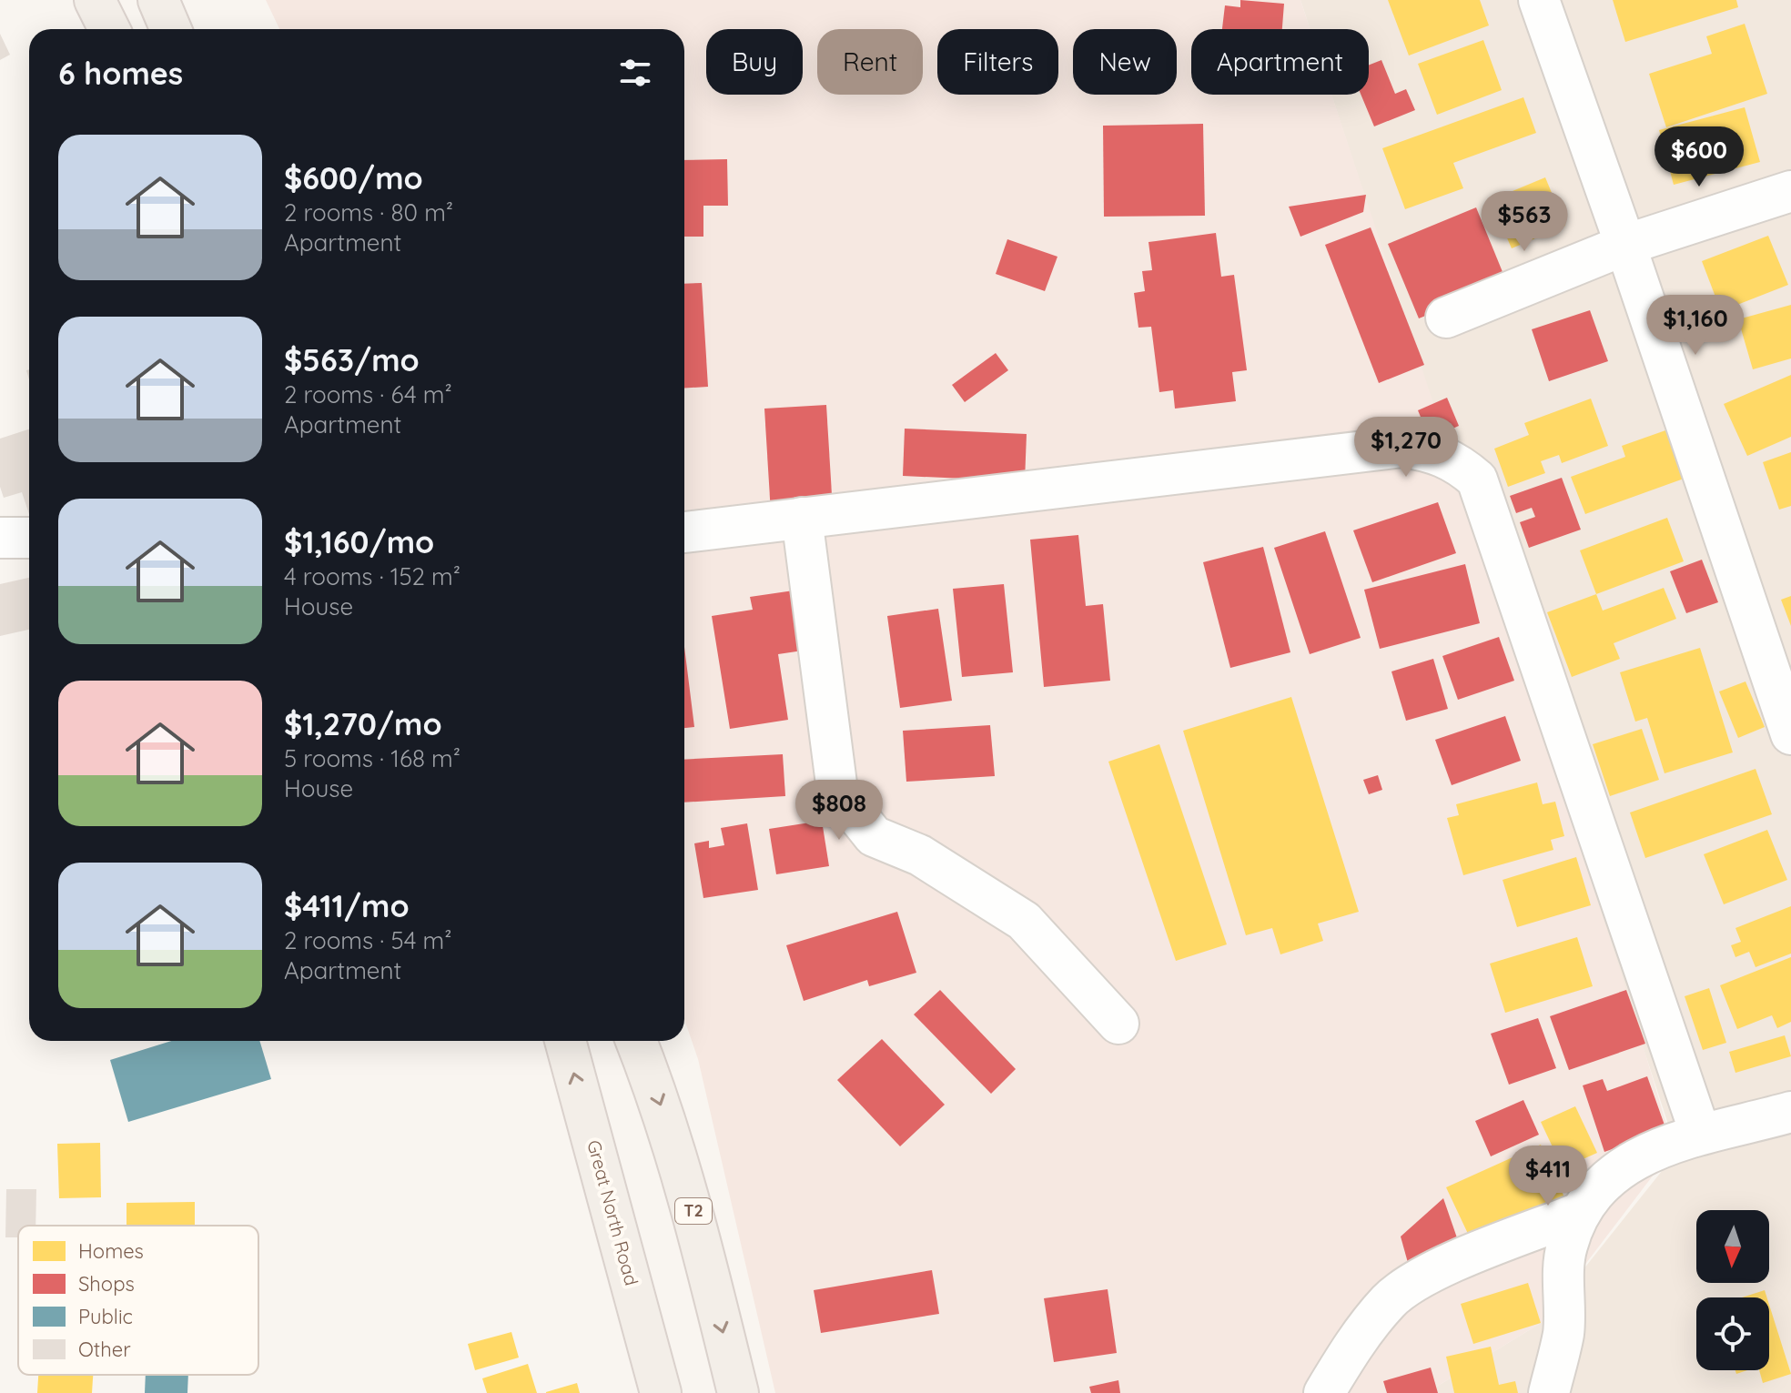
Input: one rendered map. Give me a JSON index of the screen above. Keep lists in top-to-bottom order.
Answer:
{
  "streets": {
    "main road": ["T2", "Great North Road"]
  },
  "legend": [
    "Homes",
    "Shops",
    "Public",
    "Other"
  ],
  "north": "bottom",
  "page": {
    "chip": [
      "Buy",
      "Rent",
      "Filters",
      "New",
      "Apartment"
    ],
    "heading": "6 homes",
    "list": [
      {
        "name": "$600/mo",
        "note": "2 rooms · 80 m² · Apartment"
      },
      {
        "name": "$563/mo",
        "note": "2 rooms · 64 m² · Apartment"
      },
      {
        "name": "$1,160/mo",
        "note": "4 rooms · 152 m² · House"
      },
      {
        "name": "$1,270/mo",
        "note": "5 rooms · 168 m² · House"
      },
      {
        "name": "$411/mo",
        "note": "2 rooms · 54 m² · Apartment"
      }
    ],
    "price": [
      "$600",
      "$563",
      "$1,160",
      "$1,270",
      "$808",
      "$411"
    ]
  }
}
